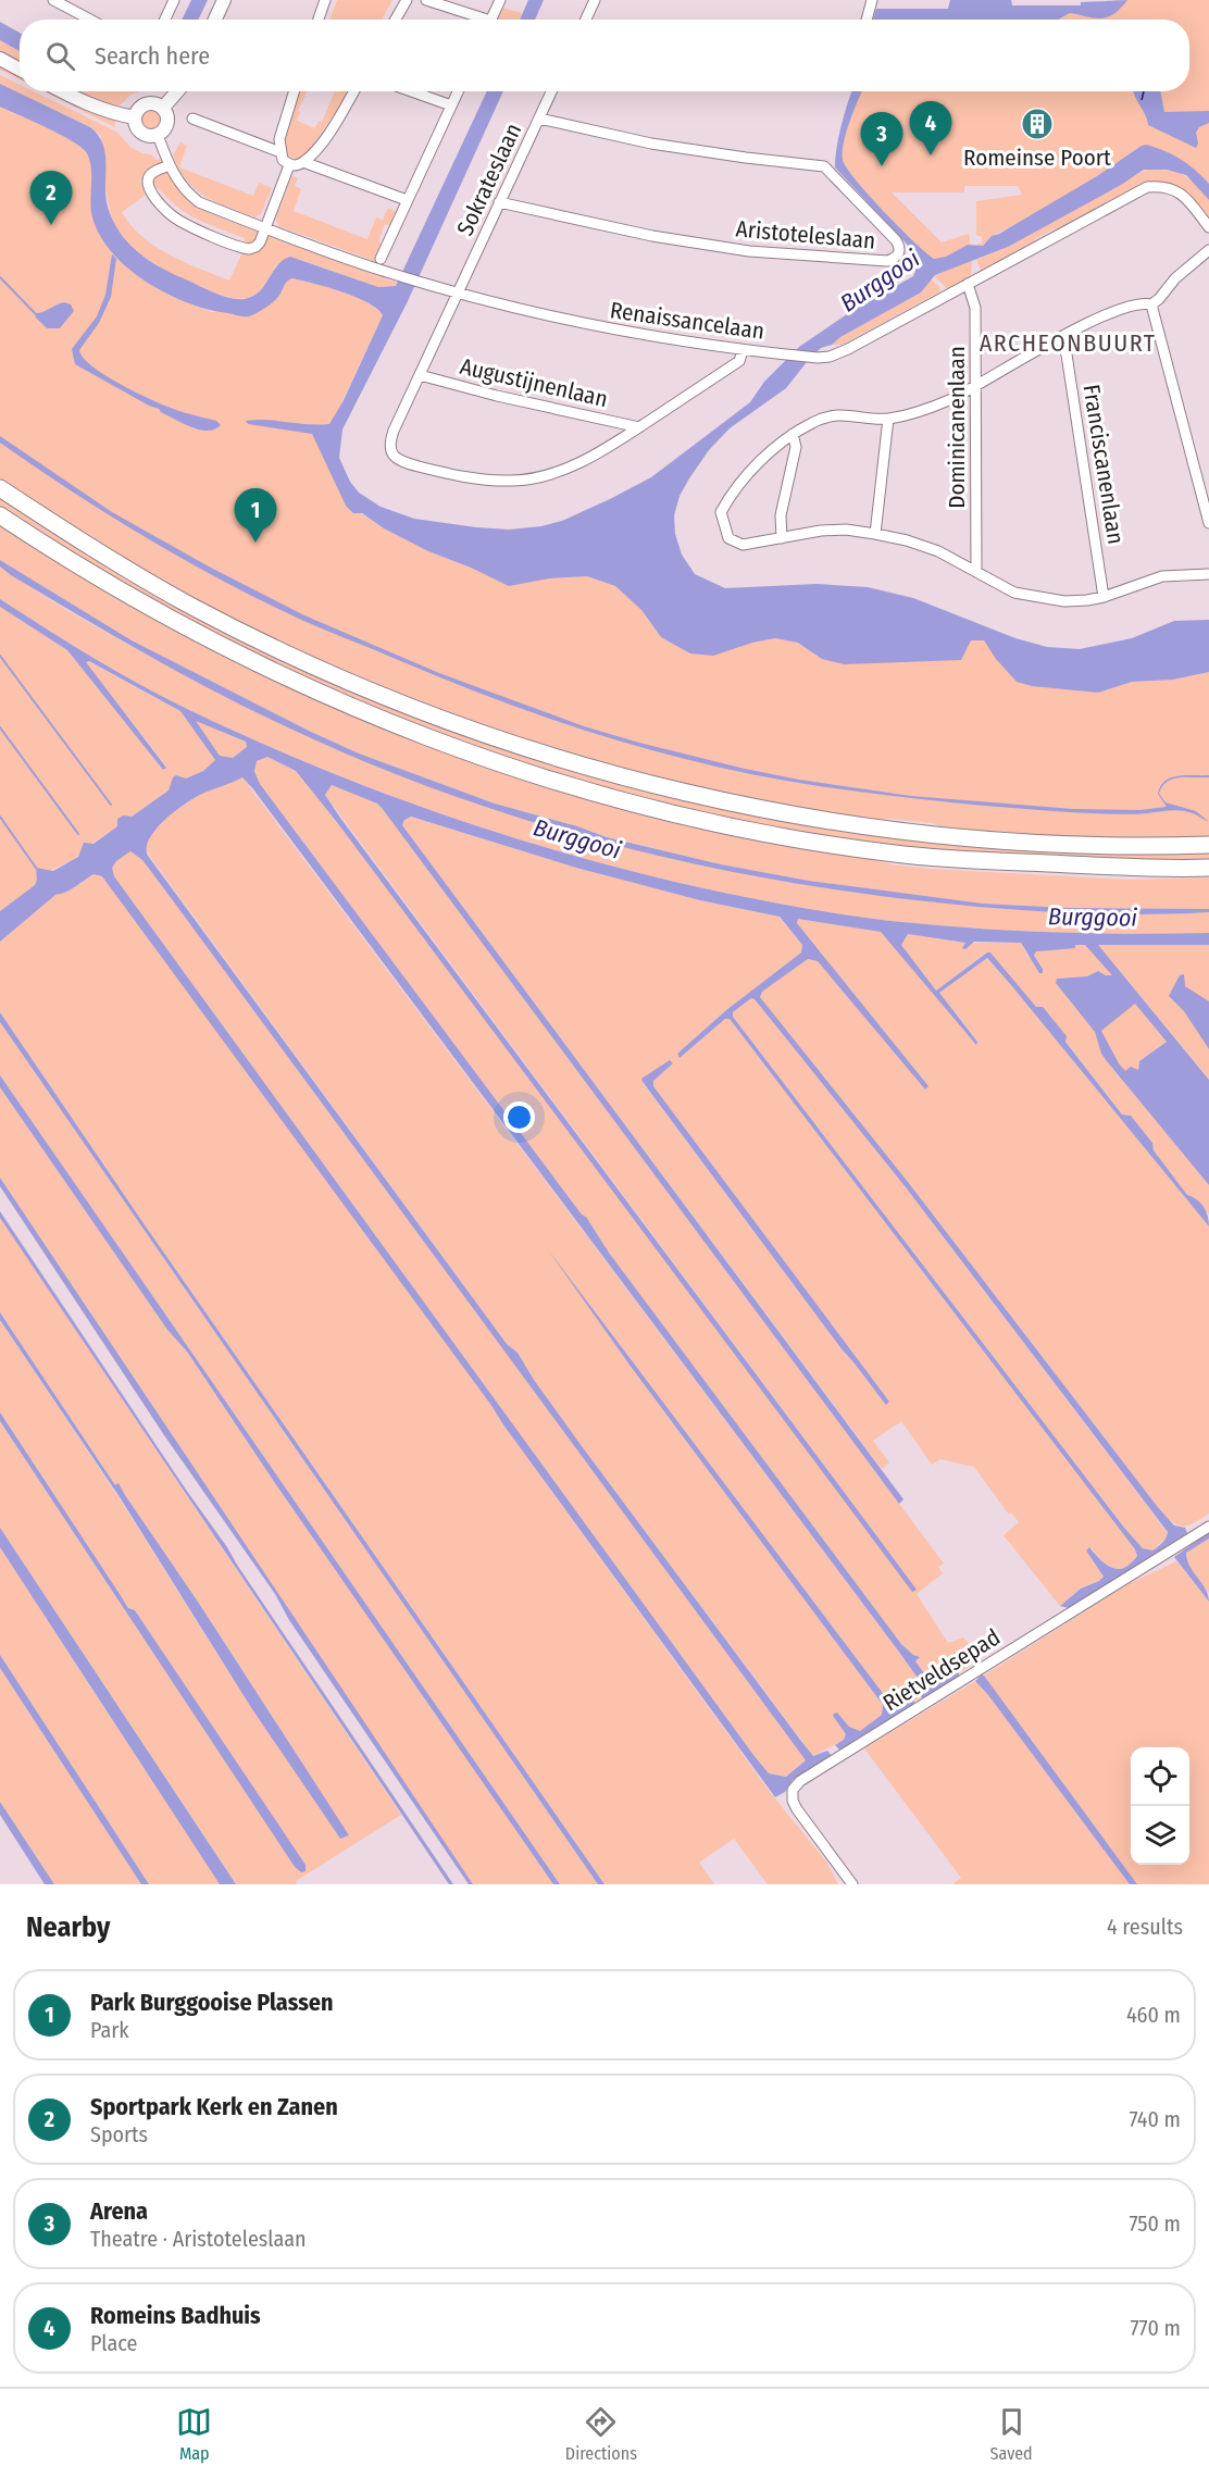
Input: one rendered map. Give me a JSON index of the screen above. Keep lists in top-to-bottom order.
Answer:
{
  "streets": {
    "street": [
      "Sokrateslaan",
      "Aristoteleslaan",
      "Renaissancelaan",
      "Augustijnenlaan",
      "Dominicanenlaan",
      "Franciscanenlaan",
      "Rietveldsepad"
    ]
  },
  "crossings": [
    ["Sokrateslaan", "Aristoteleslaan"],
    ["Sokrateslaan", "Renaissancelaan"],
    ["Sokrateslaan", "Augustijnenlaan"],
    ["Renaissancelaan", "Augustijnenlaan"],
    ["Renaissancelaan", "Dominicanenlaan"]
  ],
  "districts": ["ARCHEONBUURT"],
  "water": ["Burggooi"],
  "places": {
    "building": ["Romeinse Poort"]
  },
  "page": {
    "search": "Search here",
    "pins": [
      "4",
      "3",
      "2",
      "1"
    ],
    "heading": ["Nearby", "4 results"],
    "list": [
      {
        "mark": "1",
        "name": "Park Burggooise Plassen",
        "note": "Park",
        "value": "460 m"
      },
      {
        "mark": "2",
        "name": "Sportpark Kerk en Zanen",
        "note": "Sports",
        "value": "740 m"
      },
      {
        "mark": "3",
        "name": "Arena",
        "note": "Theatre · Aristoteleslaan",
        "value": "750 m"
      },
      {
        "mark": "4",
        "name": "Romeins Badhuis",
        "note": "Place",
        "value": "770 m"
      }
    ],
    "nav": ["Map", "Directions", "Saved"]
  }
}
